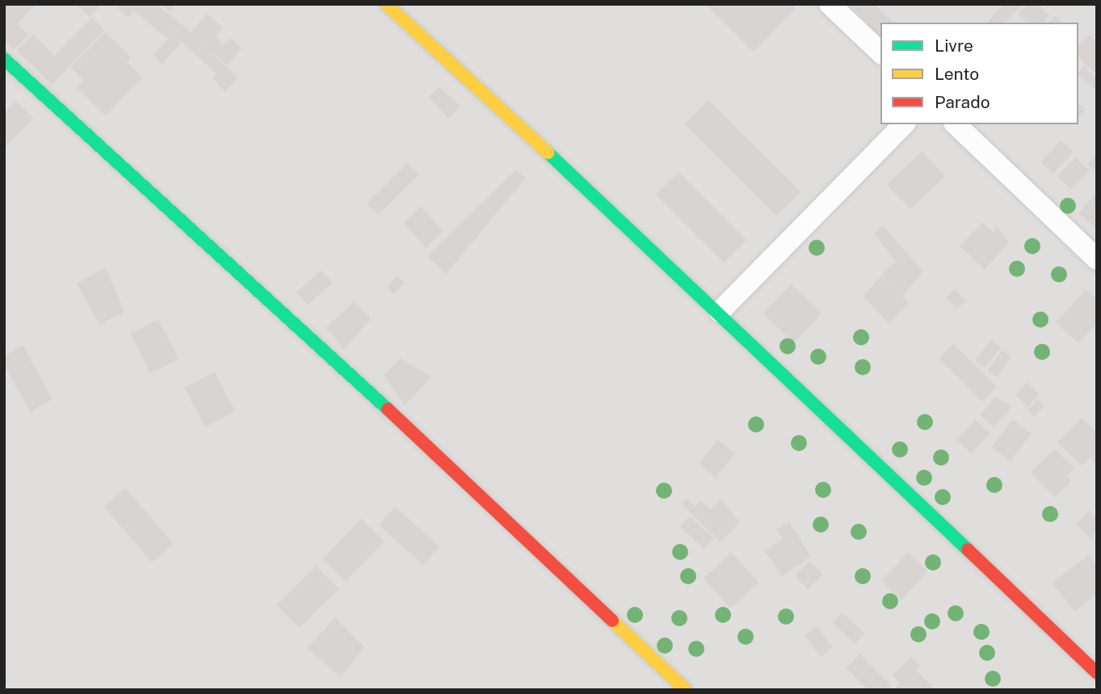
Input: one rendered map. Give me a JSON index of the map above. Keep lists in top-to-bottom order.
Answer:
{
  "legend": ["Livre", "Lento", "Parado"]
}
